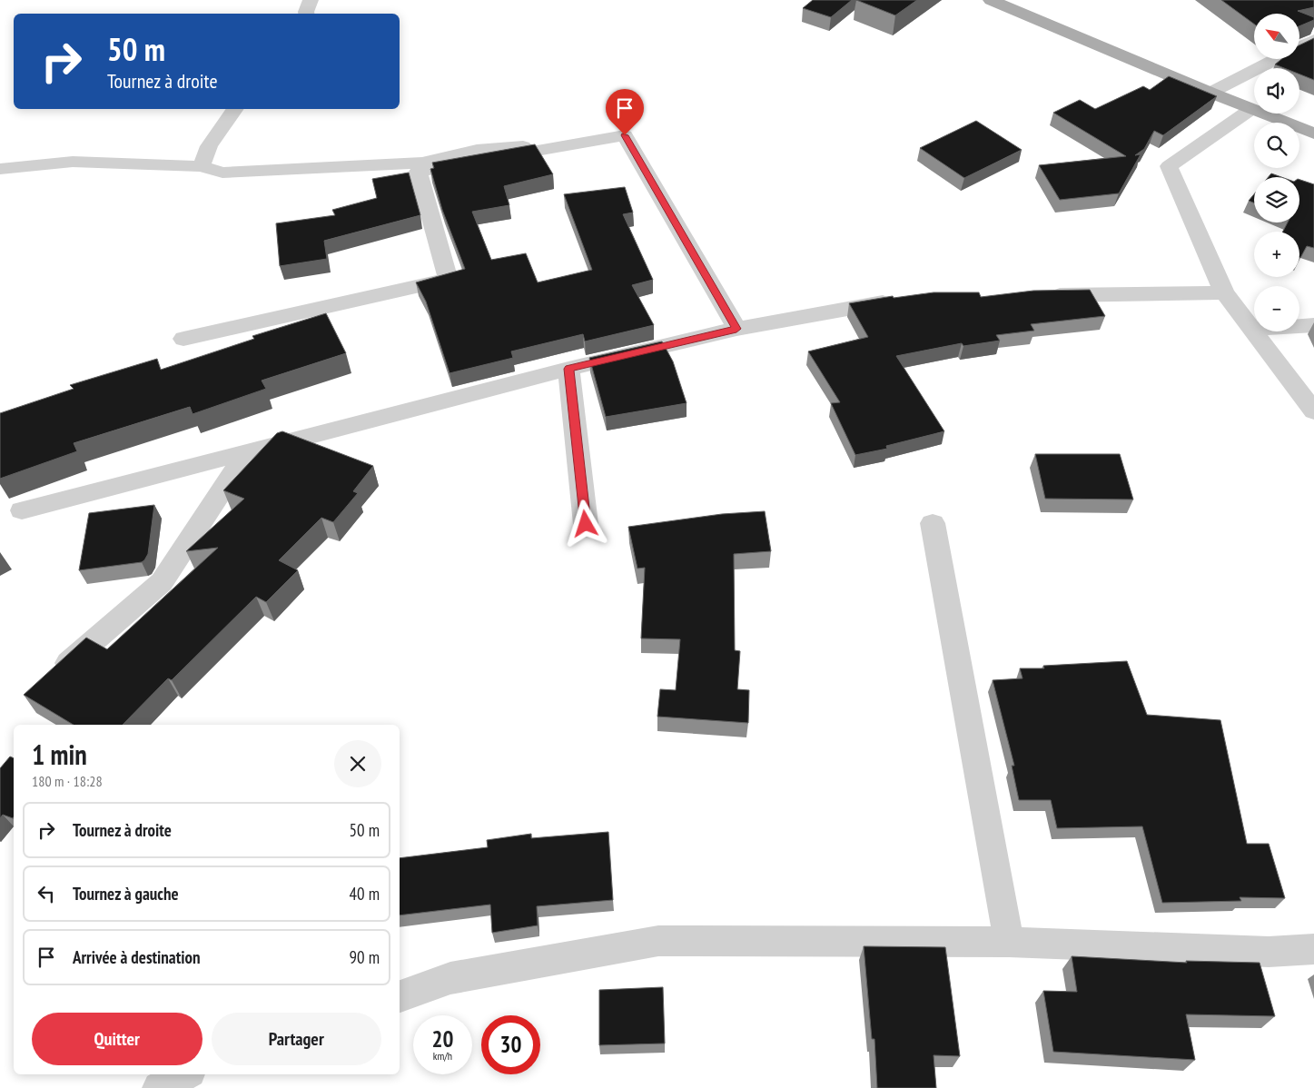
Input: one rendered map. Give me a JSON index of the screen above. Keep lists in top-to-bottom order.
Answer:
{
  "north": "top left",
  "page": {
    "map_buttons": ["+", "−"],
    "turn": ["50 m", "Tournez à droite"],
    "heading": ["1 min", "180 m · 18:28"],
    "list": [
      {
        "name": "Tournez à droite",
        "value": "50 m"
      },
      {
        "name": "Tournez à gauche",
        "value": "40 m"
      },
      {
        "name": "Arrivée à destination",
        "value": "90 m"
      }
    ],
    "buttons": ["Quitter", "Partager"],
    "speed": "20 km/h",
    "limit": "30"
  }
}
